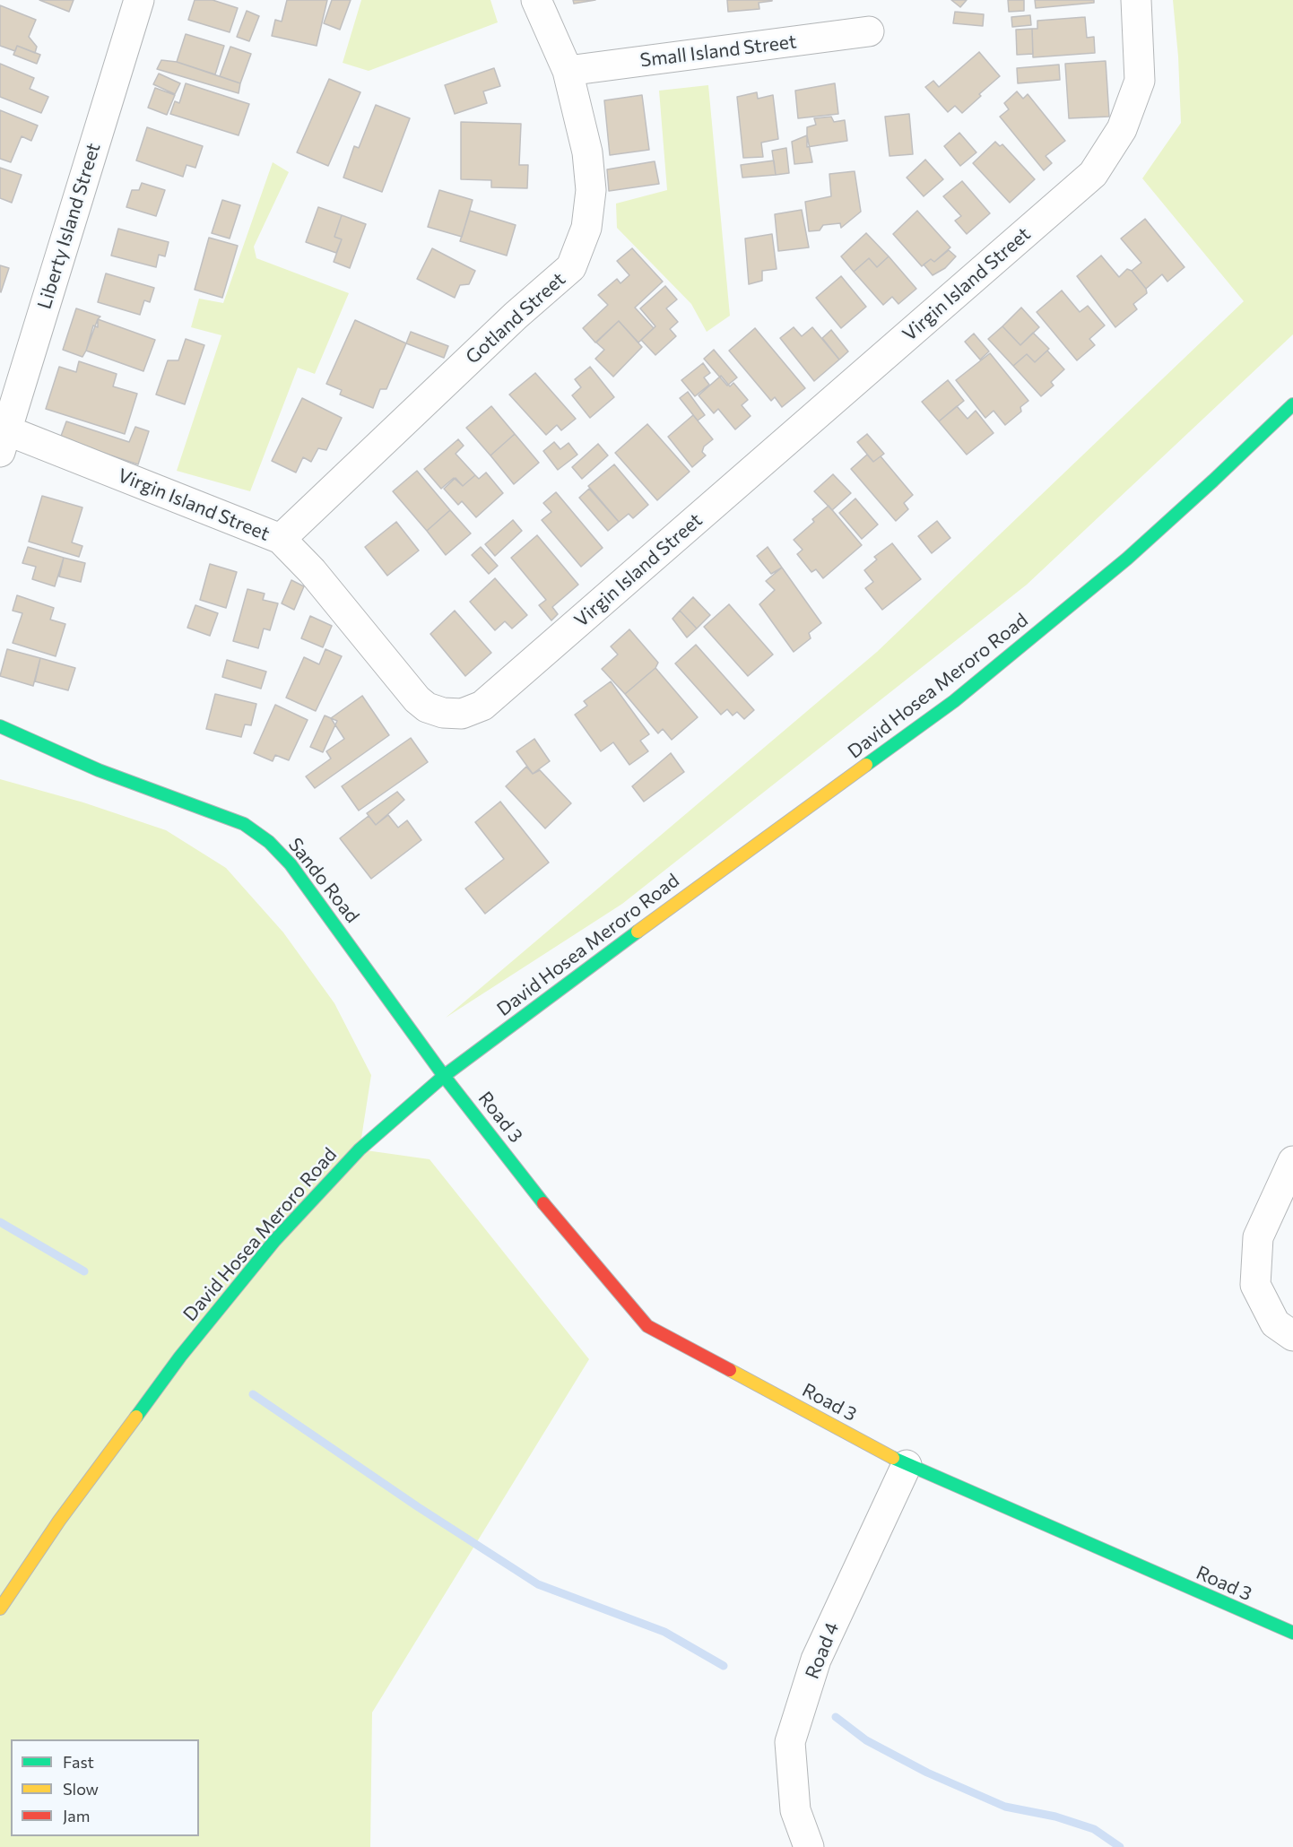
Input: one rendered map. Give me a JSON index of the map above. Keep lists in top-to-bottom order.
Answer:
{
  "streets": {
    "main road": ["David Hosea Meroro Road", "Sando Road", "Road 3"],
    "street": [
      "Small Island Street",
      "Liberty Island Street",
      "Virgin Island Street",
      "Gotland Street",
      "Road 4"
    ]
  },
  "crossings": [
    ["Small Island Street", "Gotland Street"],
    ["Liberty Island Street", "Virgin Island Street"],
    ["Virgin Island Street", "Gotland Street"],
    ["David Hosea Meroro Road", "Sando Road"],
    ["David Hosea Meroro Road", "Road 3"],
    ["Sando Road", "Road 3"],
    ["Road 3", "Road 4"]
  ],
  "legend": ["Fast", "Slow", "Jam"]
}
